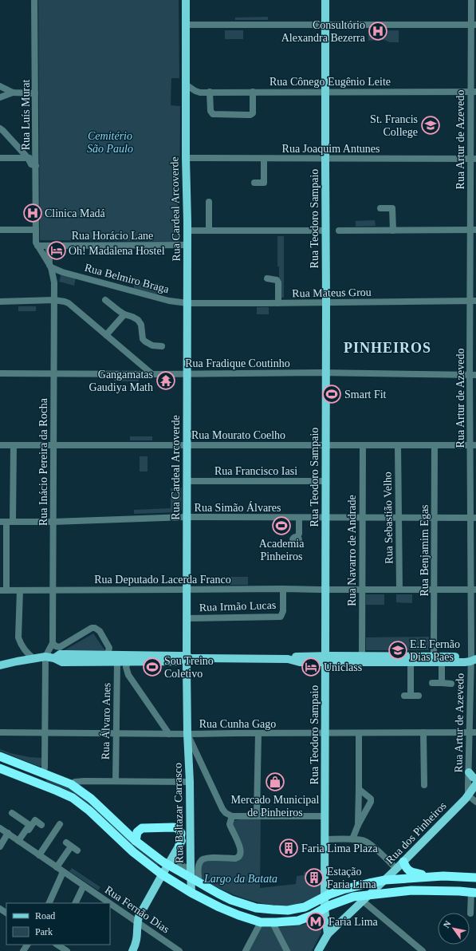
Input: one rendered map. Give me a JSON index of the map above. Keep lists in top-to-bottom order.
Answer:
{
  "streets": {
    "main road": [
      "Rua Cardeal Arcoverde",
      "Rua Teodoro Sampaio",
      "Rua Baltazar Carrasco",
      "Rua dos Pinheiros"
    ],
    "street": [
      "Rua Cônego Eugênio Leite",
      "Rua Luís Murat",
      "Rua Artur de Azevedo",
      "Rua Joaquim Antunes",
      "Rua Horácio Lane",
      "Rua Belmiro Braga",
      "Rua Mateus Grou",
      "Rua Fradique Coutinho",
      "Rua Mourato Coelho",
      "Rua Inácio Pereira da Rocha",
      "Rua Francisco Iasi",
      "Rua Simão Álvares",
      "Rua Sebastião Velho",
      "Rua Navarro de Andrade",
      "Rua Benjamim Egas",
      "Rua Deputado Lacerda Franco",
      "Rua Irmão Lucas",
      "Rua Álvaro Anes",
      "Rua Cunha Gago",
      "Rua Fernão Dias"
    ]
  },
  "crossings": [
    ["Rua Cônego Eugênio Leite", "Rua Artur de Azevedo"],
    ["Rua Cônego Eugênio Leite", "Rua Cardeal Arcoverde"],
    ["Rua Cônego Eugênio Leite", "Rua Teodoro Sampaio"],
    ["Rua Luís Murat", "Rua Inácio Pereira da Rocha"],
    ["Rua Artur de Azevedo", "Rua Joaquim Antunes"],
    ["Rua Artur de Azevedo", "Rua Mateus Grou"],
    ["Rua Artur de Azevedo", "Rua Fradique Coutinho"],
    ["Rua Artur de Azevedo", "Rua Mourato Coelho"],
    ["Rua Artur de Azevedo", "Rua Simão Álvares"],
    ["Rua Artur de Azevedo", "Rua Deputado Lacerda Franco"],
    ["Rua Artur de Azevedo", "Rua Cunha Gago"],
    ["Rua Artur de Azevedo", "Rua dos Pinheiros"],
    ["Rua Joaquim Antunes", "Rua Cardeal Arcoverde"],
    ["Rua Cardeal Arcoverde", "Rua Horácio Lane"],
    ["Rua Cardeal Arcoverde", "Rua Belmiro Braga"],
    ["Rua Cardeal Arcoverde", "Rua Mateus Grou"],
    ["Rua Cardeal Arcoverde", "Rua Fradique Coutinho"],
    ["Rua Cardeal Arcoverde", "Rua Mourato Coelho"],
    ["Rua Cardeal Arcoverde", "Rua Francisco Iasi"],
    ["Rua Cardeal Arcoverde", "Rua Simão Álvares"],
    ["Rua Cardeal Arcoverde", "Rua Deputado Lacerda Franco"],
    ["Rua Cardeal Arcoverde", "Rua Irmão Lucas"],
    ["Rua Cardeal Arcoverde", "Rua Cunha Gago"],
    ["Rua Cardeal Arcoverde", "Rua Baltazar Carrasco"],
    ["Rua Teodoro Sampaio", "Rua Fradique Coutinho"],
    ["Rua Teodoro Sampaio", "Rua Mourato Coelho"],
    ["Rua Teodoro Sampaio", "Rua Francisco Iasi"],
    ["Rua Teodoro Sampaio", "Rua Simão Álvares"],
    ["Rua Teodoro Sampaio", "Rua Deputado Lacerda Franco"],
    ["Rua Teodoro Sampaio", "Rua Cunha Gago"],
    ["Rua Teodoro Sampaio", "Rua dos Pinheiros"],
    ["Rua Horácio Lane", "Rua Inácio Pereira da Rocha"],
    ["Rua Belmiro Braga", "Rua Mateus Grou"],
    ["Rua Belmiro Braga", "Rua Inácio Pereira da Rocha"],
    ["Rua Fradique Coutinho", "Rua Inácio Pereira da Rocha"],
    ["Rua Mourato Coelho", "Rua Inácio Pereira da Rocha"],
    ["Rua Mourato Coelho", "Rua Sebastião Velho"],
    ["Rua Mourato Coelho", "Rua Navarro de Andrade"],
    ["Rua Mourato Coelho", "Rua Benjamim Egas"],
    ["Rua Inácio Pereira da Rocha", "Rua Simão Álvares"],
    ["Rua Inácio Pereira da Rocha", "Rua Deputado Lacerda Franco"],
    ["Rua Simão Álvares", "Rua Sebastião Velho"],
    ["Rua Simão Álvares", "Rua Navarro de Andrade"],
    ["Rua Simão Álvares", "Rua Benjamim Egas"],
    ["Rua Sebastião Velho", "Rua Deputado Lacerda Franco"],
    ["Rua Navarro de Andrade", "Rua Deputado Lacerda Franco"],
    ["Rua Benjamim Egas", "Rua Deputado Lacerda Franco"],
    ["Rua Deputado Lacerda Franco", "Rua Irmão Lucas"],
    ["Rua Álvaro Anes", "Rua Cunha Gago"],
    ["Rua Cunha Gago", "Rua Baltazar Carrasco"]
  ],
  "districts": ["PINHEIROS"],
  "parks": ["Cemitério São Paulo", "Largo da Batata"],
  "places": {
    "hospital": ["Consultório Alexandra Bezerra", "Clinica Madá"],
    "school or university": ["St. Francis College", "E.E Fernão Dias Paes"],
    "hotel": ["Oh! Madalena Hostel", "Uniclass"],
    "temple": ["Gangamatas Gaudiya Math"],
    "sports": ["Smart Fit", "Academia Pinheiros", "Sou Treino Coletivo"],
    "shop": ["Mercado Municipal de Pinheiros"],
    "building": ["Faria Lima Plaza", "Estação Faria Lima"],
    "metro station": ["Faria Lima"]
  },
  "legend": ["Road", "Park"],
  "north": "top left"
}
